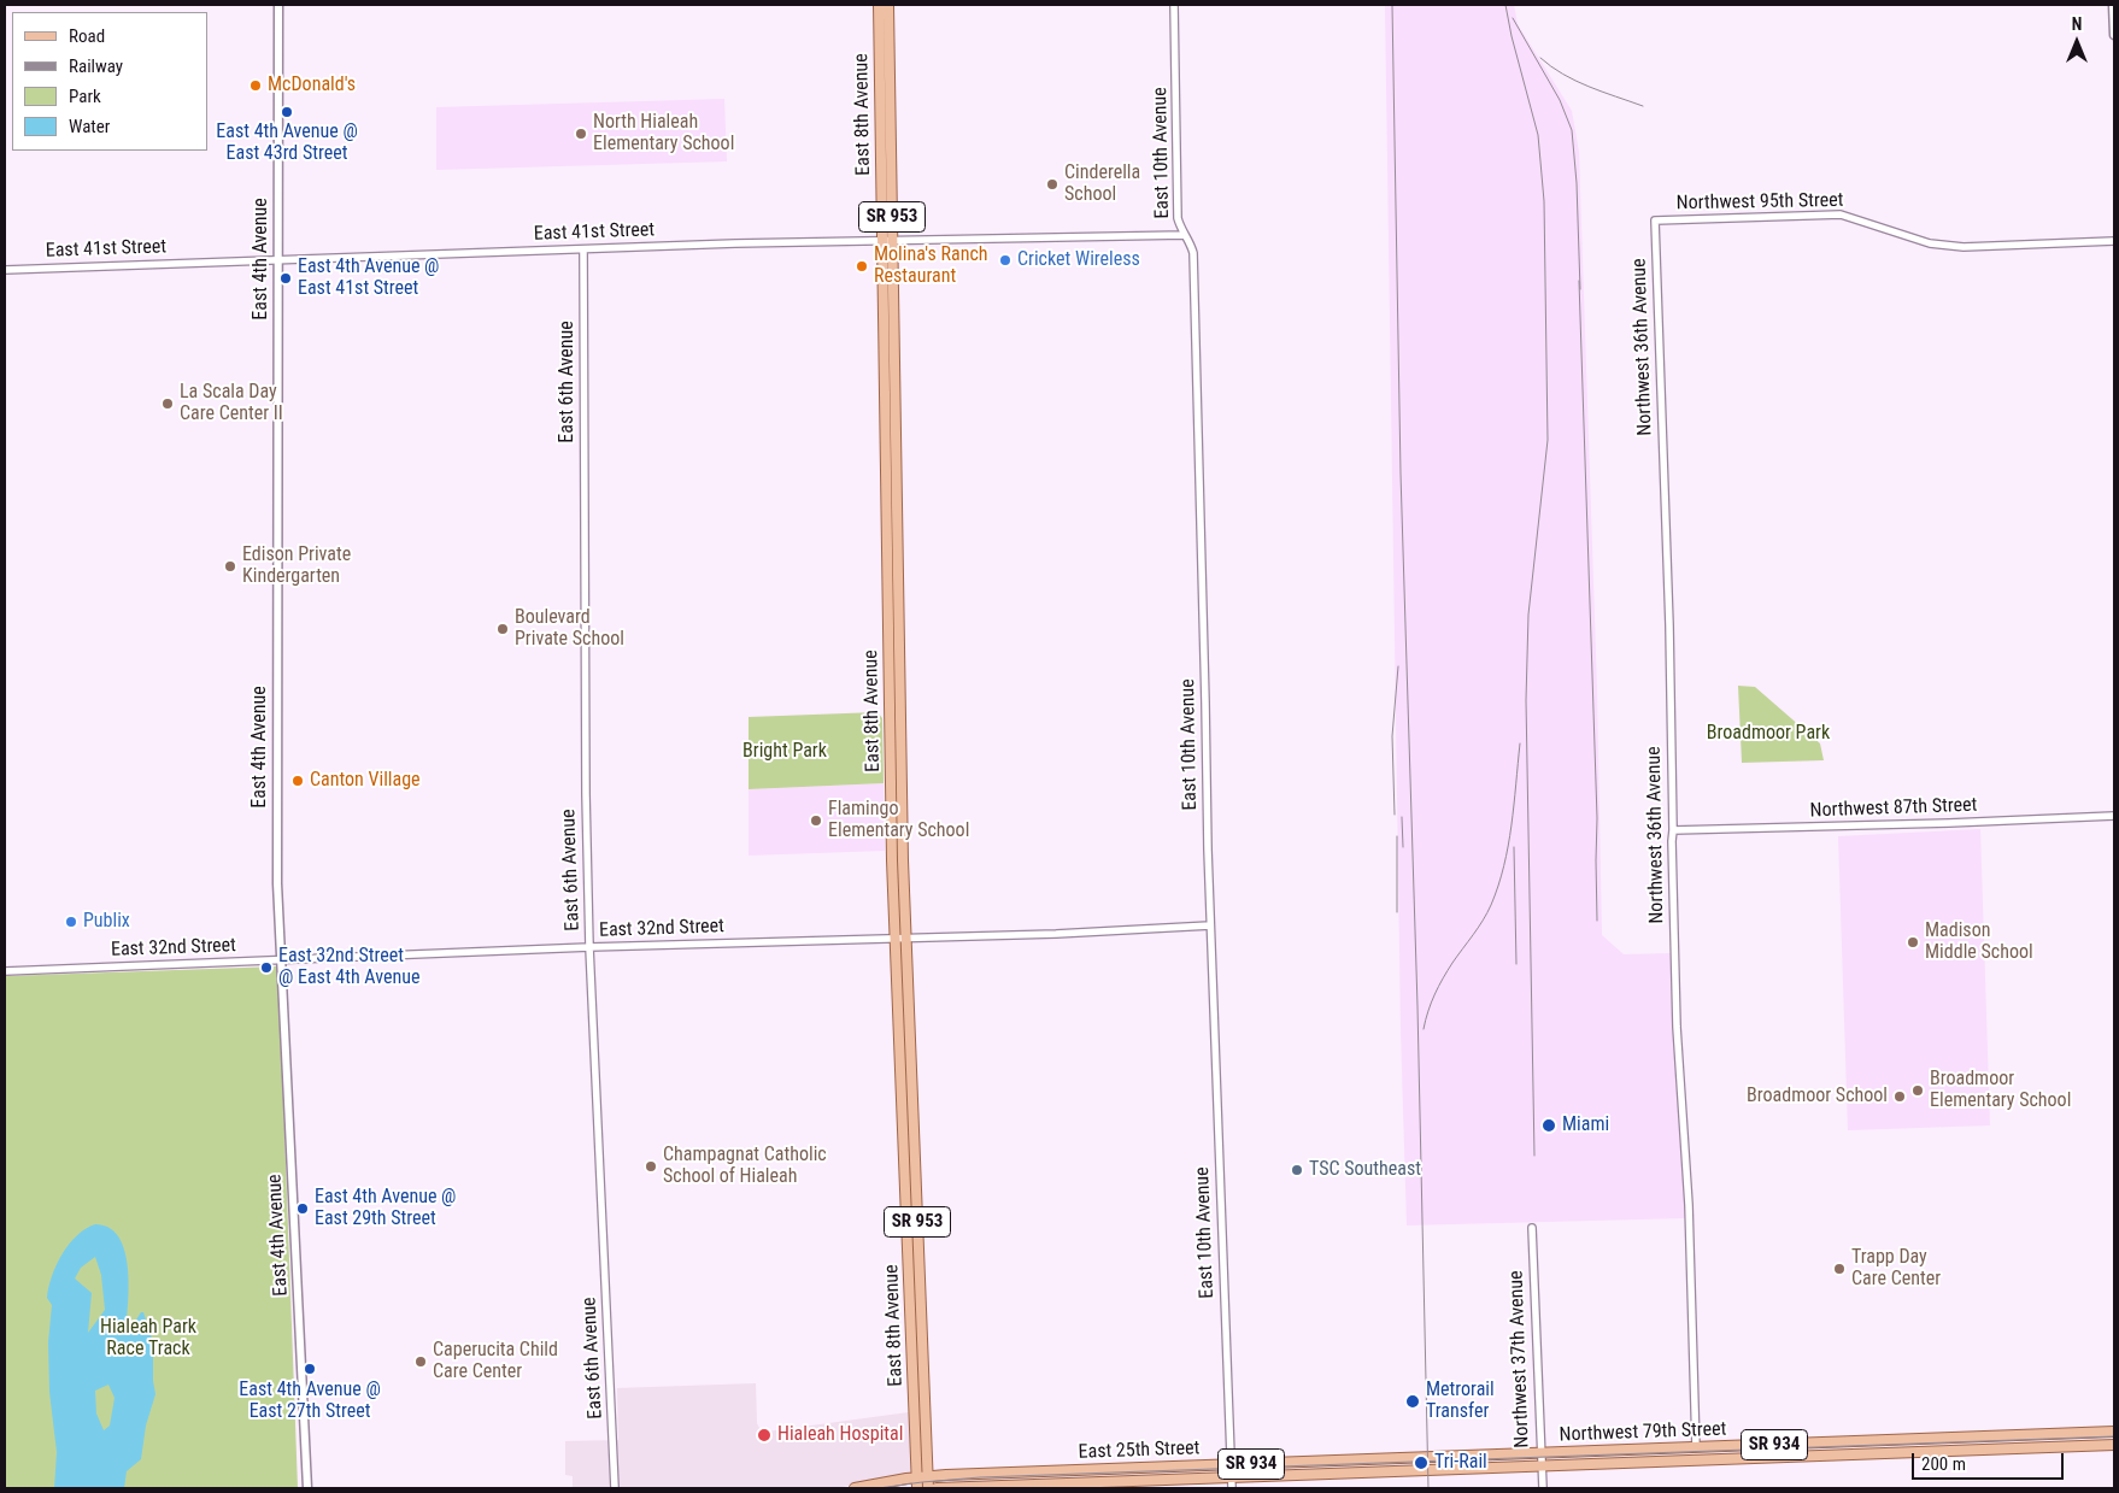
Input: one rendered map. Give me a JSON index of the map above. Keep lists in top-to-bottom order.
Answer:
{
  "streets": {
    "main road": [
      "East 8th Avenue",
      "SR 953",
      "East 4th Avenue",
      "Northwest 79th Street",
      "SR 934",
      "East 25th Street"
    ],
    "street": [
      "East 10th Avenue",
      "Northwest 95th Street",
      "East 41st Street",
      "Northwest 36th Avenue",
      "East 6th Avenue",
      "Northwest 87th Street",
      "East 32nd Street",
      "Northwest 37th Avenue"
    ]
  },
  "crossings": [
    ["East 8th Avenue", "East 41st Street"],
    ["East 8th Avenue", "East 32nd Street"],
    ["East 8th Avenue", "East 25th Street"],
    ["East 10th Avenue", "East 41st Street"],
    ["East 10th Avenue", "East 32nd Street"],
    ["East 10th Avenue", "SR 934"],
    ["East 10th Avenue", "East 25th Street"],
    ["Northwest 95th Street", "Northwest 36th Avenue"],
    ["East 41st Street", "East 4th Avenue"],
    ["East 41st Street", "East 6th Avenue"],
    ["East 4th Avenue", "East 32nd Street"],
    ["Northwest 36th Avenue", "Northwest 87th Street"],
    ["Northwest 36th Avenue", "Northwest 79th Street"],
    ["East 6th Avenue", "East 32nd Street"],
    ["Northwest 37th Avenue", "Northwest 79th Street"],
    ["Northwest 79th Street", "SR 934"],
    ["Northwest 79th Street", "East 25th Street"]
  ],
  "parks": ["Broadmoor Park", "Bright Park", "Hialeah Park Race Track"],
  "places": [
    "McDonald's",
    "East 4th Avenue @ East 43rd Street",
    "North Hialeah Elementary School",
    "Cinderella School",
    "Cricket Wireless",
    "Molina's Ranch Restaurant",
    "East 4th Avenue @ East 41st Street",
    "La Scala Day Care Center II",
    "Edison Private Kindergarten",
    "Boulevard Private School",
    "Canton Village",
    "Flamingo Elementary School",
    "Publix",
    "Madison Middle School",
    "East 32nd Street @ East 4th Avenue",
    "Broadmoor Elementary School",
    "Broadmoor School",
    "Miami",
    "Champagnat Catholic School of Hialeah",
    "TSC Southeast",
    "East 4th Avenue @ East 29th Street",
    "Trapp Day Care Center",
    "Caperucita Child Care Center",
    "East 4th Avenue @ East 27th Street",
    "Metrorail Transfer",
    "Hialeah Hospital",
    "Tri-Rail"
  ],
  "legend": [
    "Road",
    "Railway",
    "Park",
    "Water"
  ],
  "scale_bar": "200 m",
  "north": "top"
}
